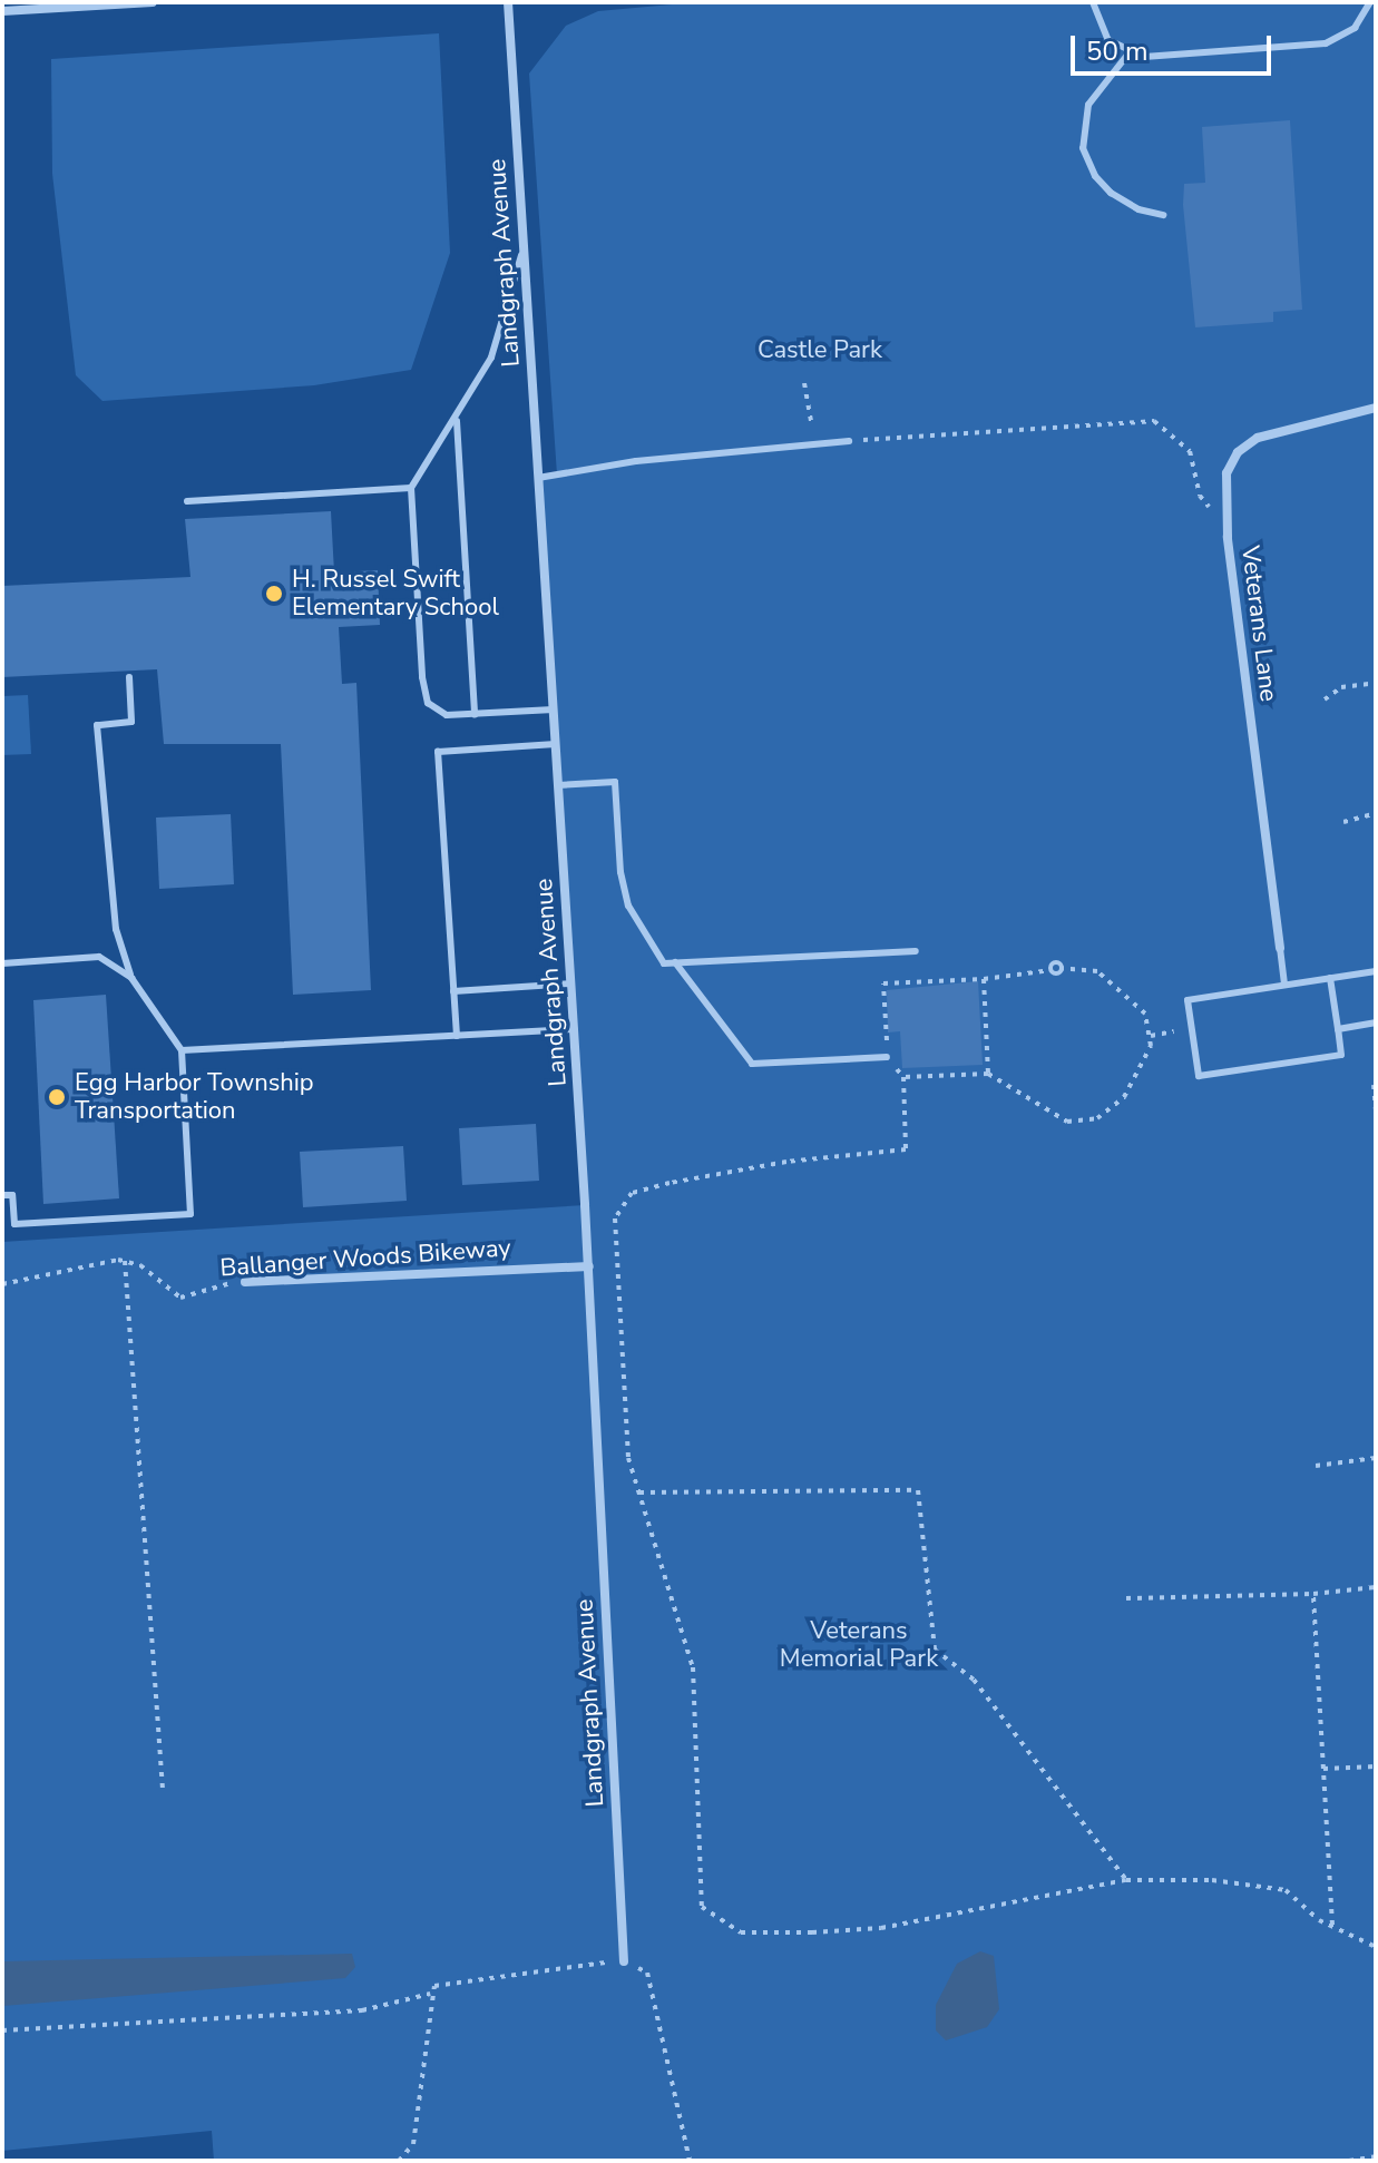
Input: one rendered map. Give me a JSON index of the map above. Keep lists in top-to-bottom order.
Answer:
{
  "streets": {
    "street": ["Landgraph Avenue", "Veterans Lane", "Ballanger Woods Bikeway"]
  },
  "crossings": [
    ["Landgraph Avenue", "Ballanger Woods Bikeway"]
  ],
  "parks": ["Castle Park", "Veterans Memorial Park"],
  "places": ["H. Russel Swift Elementary School", "Egg Harbor Township Transportation"],
  "scale_bar": "50 m"
}
